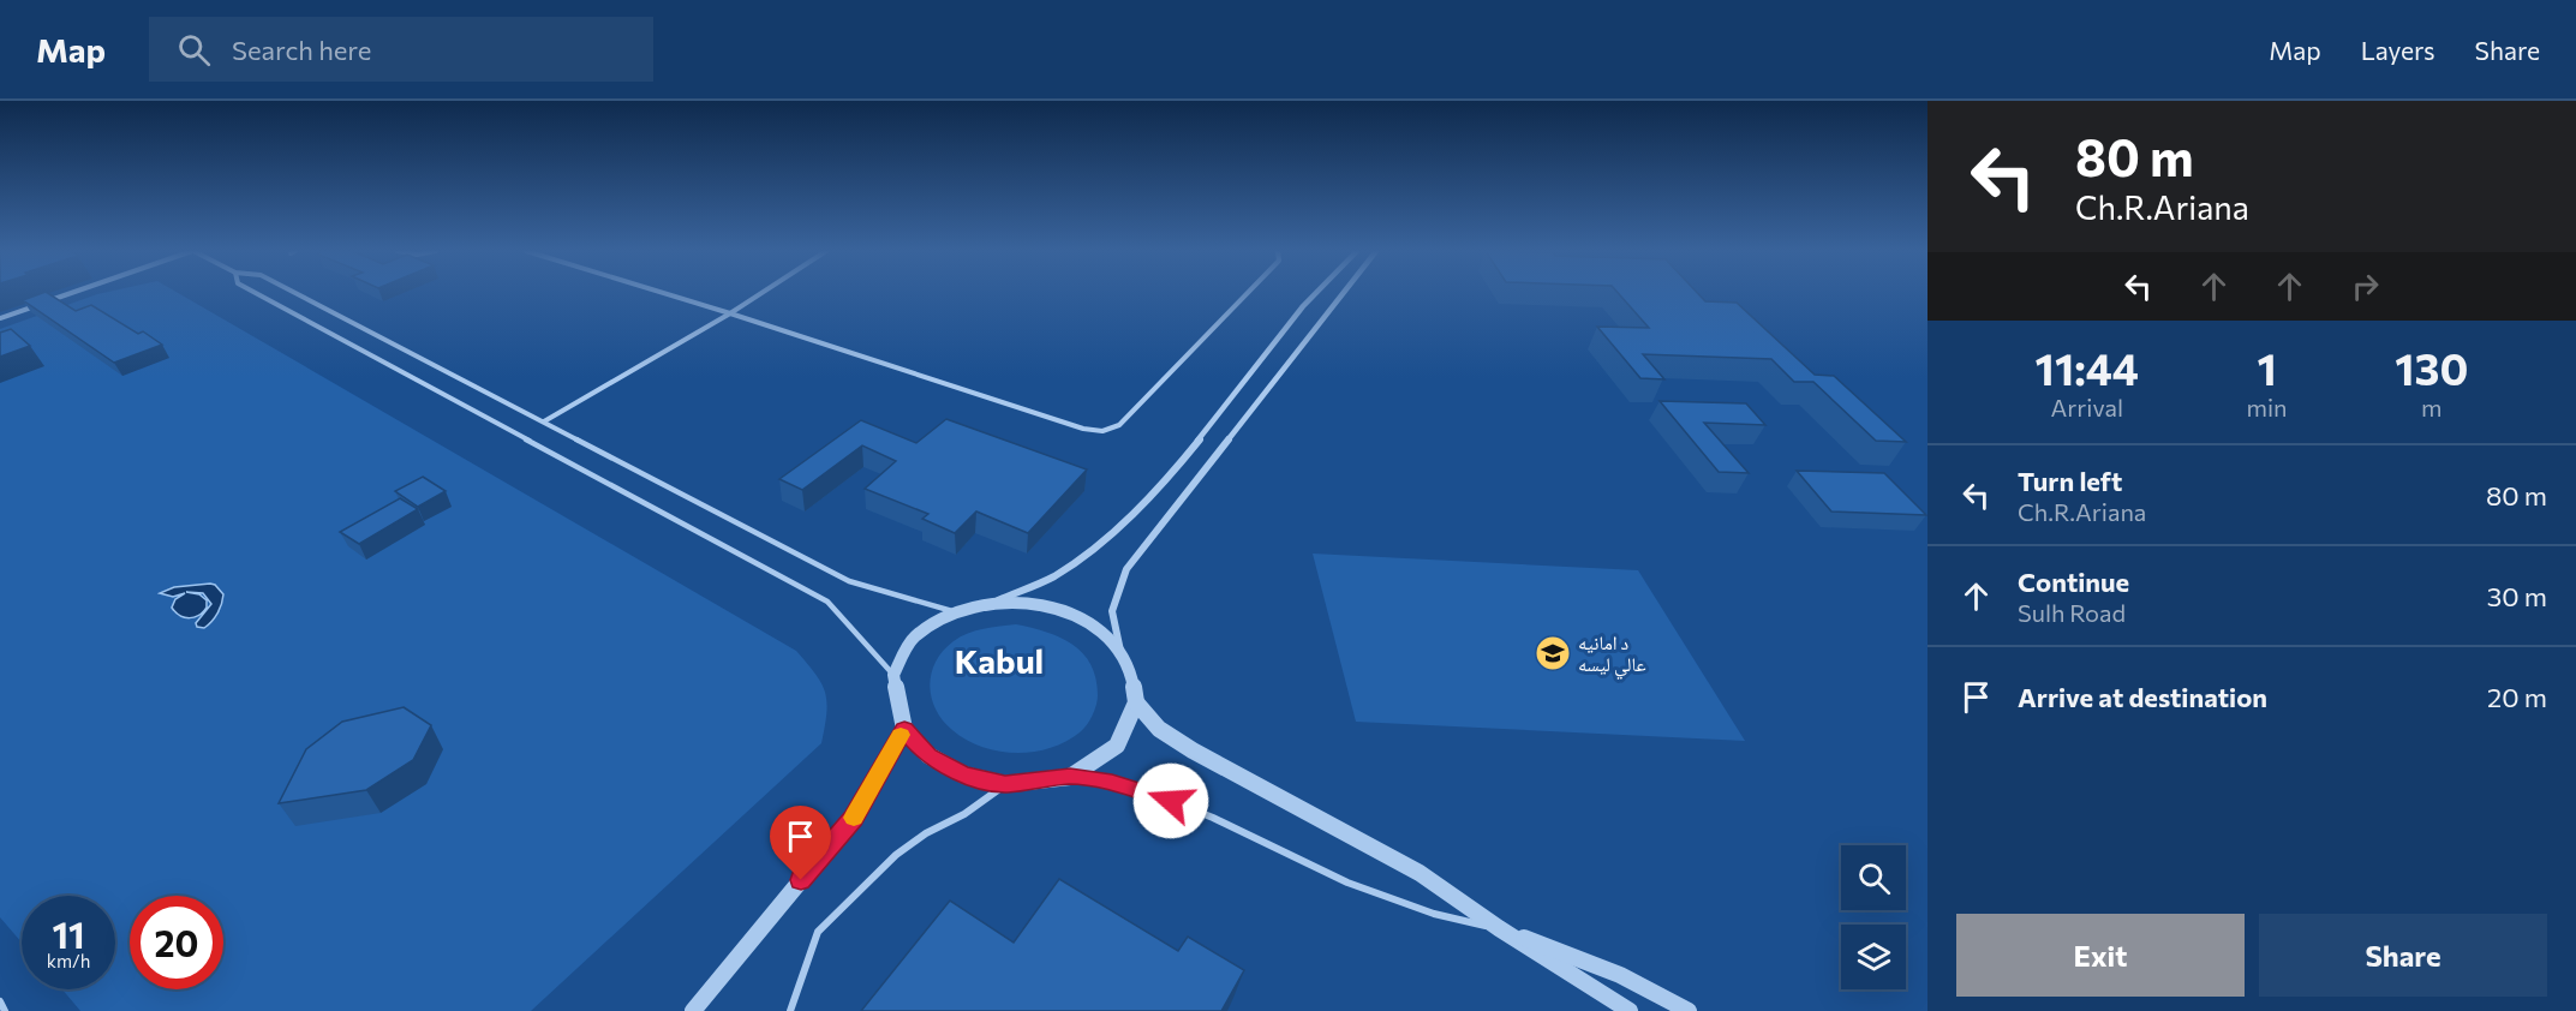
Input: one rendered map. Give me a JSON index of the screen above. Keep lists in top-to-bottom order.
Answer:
{
  "districts": ["Kabul"],
  "places": {
    "school or university": ["د امانیه عالي لیسه"]
  },
  "page": {
    "header": "Map",
    "search": "Search here",
    "nav": ["Map", "Layers", "Share"],
    "turn": ["80 m", "Ch.R.Ariana"],
    "eta": [
      "11:44",
      "Arrival",
      "1",
      "min",
      "130",
      "m"
    ],
    "list": [
      {
        "name": "Turn left",
        "note": "Ch.R.Ariana",
        "value": "80 m"
      },
      {
        "name": "Continue",
        "note": "Sulh Road",
        "value": "30 m"
      },
      {
        "name": "Arrive at destination",
        "value": "20 m"
      }
    ],
    "speed": "11 km/h",
    "limit": "20",
    "buttons": ["Exit", "Share"]
  }
}
